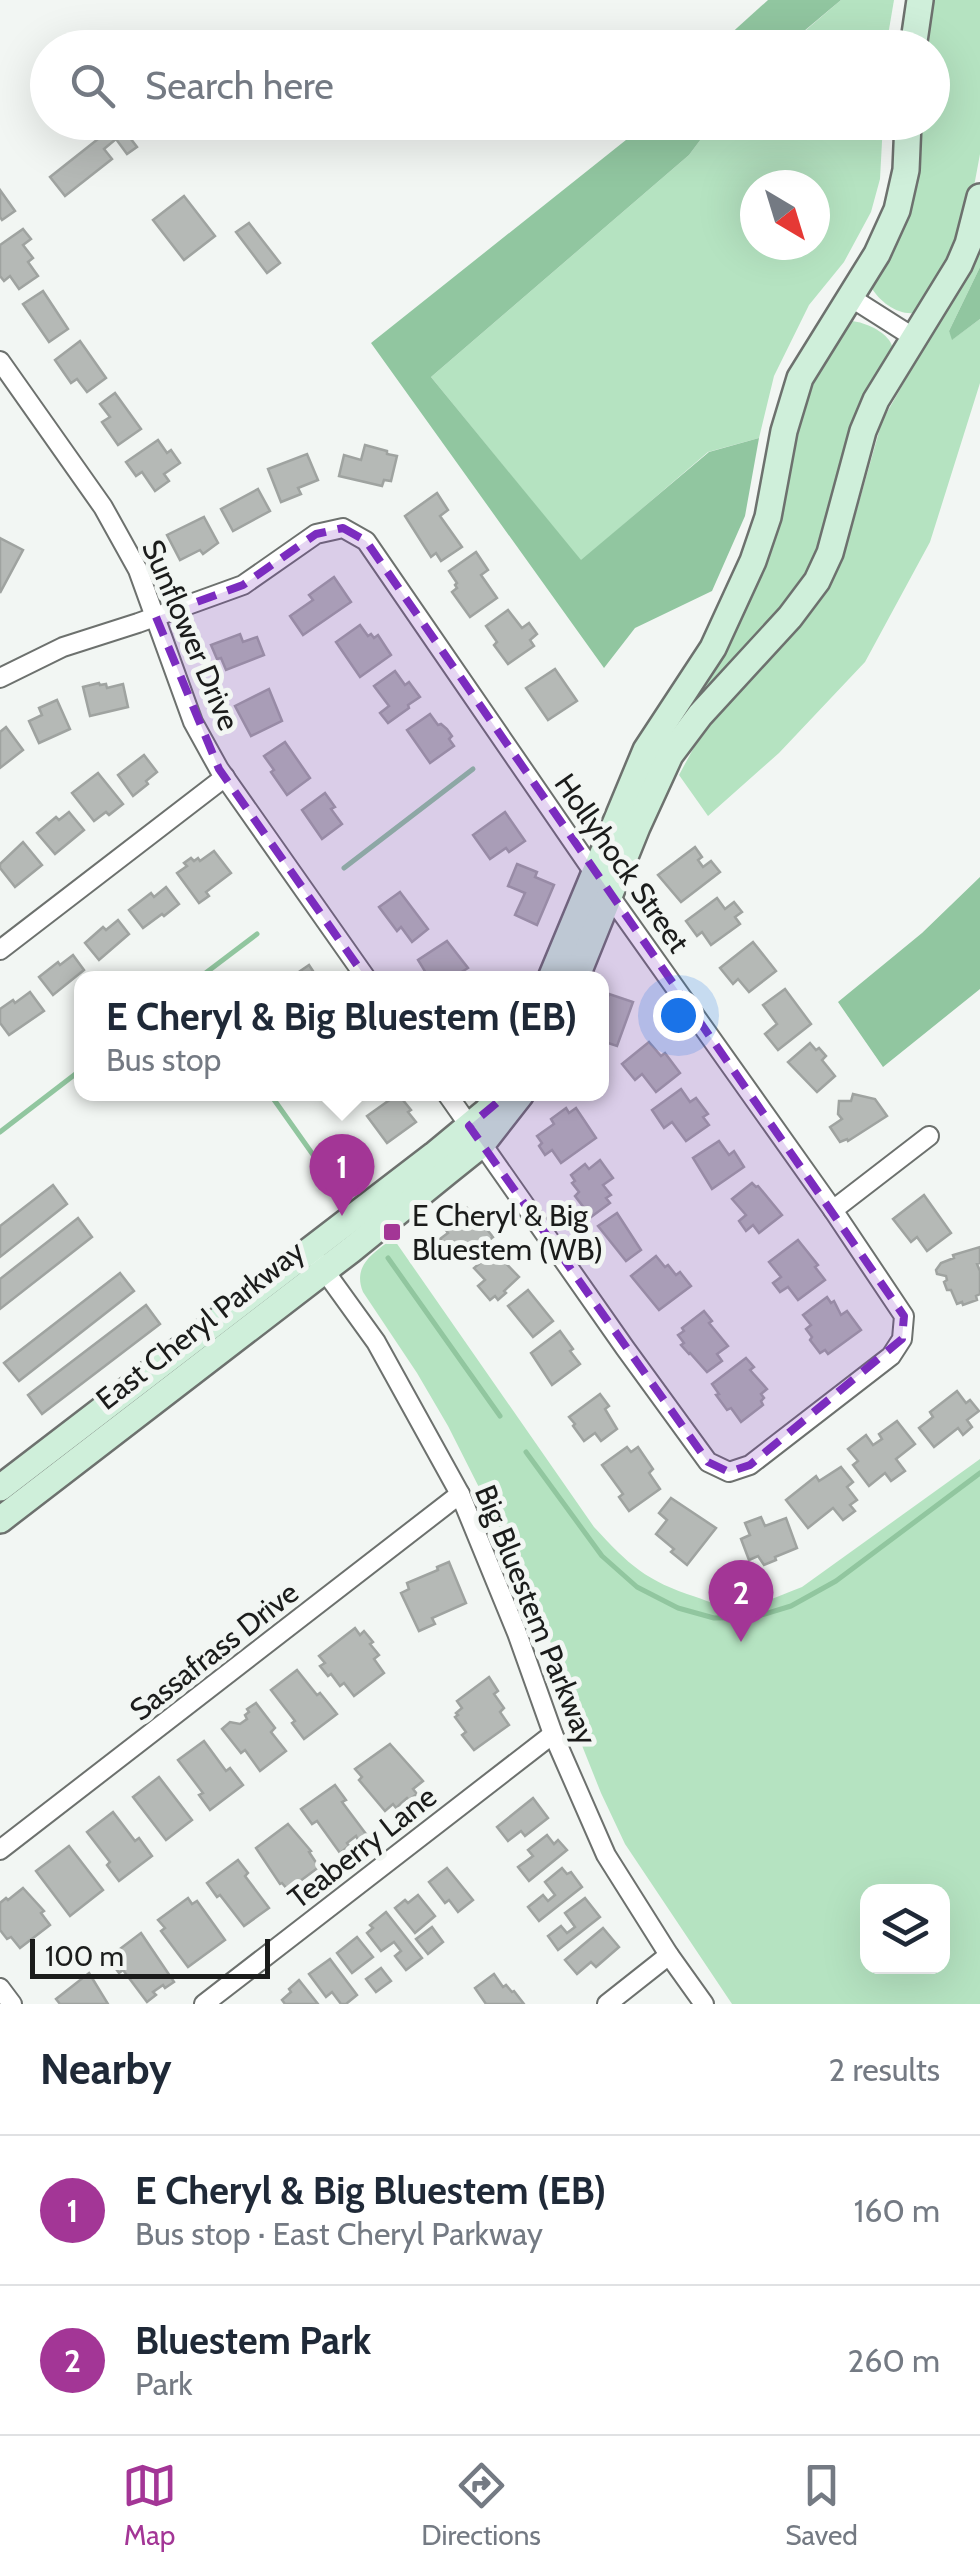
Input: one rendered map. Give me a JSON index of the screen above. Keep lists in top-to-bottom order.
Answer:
{
  "streets": {
    "street": [
      "Sunflower Drive",
      "Hollyhock Street",
      "East Cheryl Parkway",
      "Big Bluestem Parkway",
      "Sassafrass Drive",
      "Teaberry Lane"
    ]
  },
  "crossings": [
    ["Sunflower Drive", "Hollyhock Street"],
    ["Hollyhock Street", "East Cheryl Parkway"],
    ["East Cheryl Parkway", "Big Bluestem Parkway"],
    ["Big Bluestem Parkway", "Sassafrass Drive"],
    ["Big Bluestem Parkway", "Teaberry Lane"]
  ],
  "places": {
    "transit": ["E Cheryl & Big Bluestem (WB)"]
  },
  "scale_bar": "100 m",
  "north": "bottom right",
  "page": {
    "search": "Search here",
    "popup": ["E Cheryl & Big Bluestem (EB)", "Bus stop"],
    "pins": ["1", "2"],
    "scale": "100 m",
    "heading": ["Nearby", "2 results"],
    "list": [
      {
        "mark": "1",
        "name": "E Cheryl & Big Bluestem (EB)",
        "note": "Bus stop · East Cheryl Parkway",
        "value": "160 m"
      },
      {
        "mark": "2",
        "name": "Bluestem Park",
        "note": "Park",
        "value": "260 m"
      }
    ],
    "nav": ["Map", "Directions", "Saved"]
  }
}
